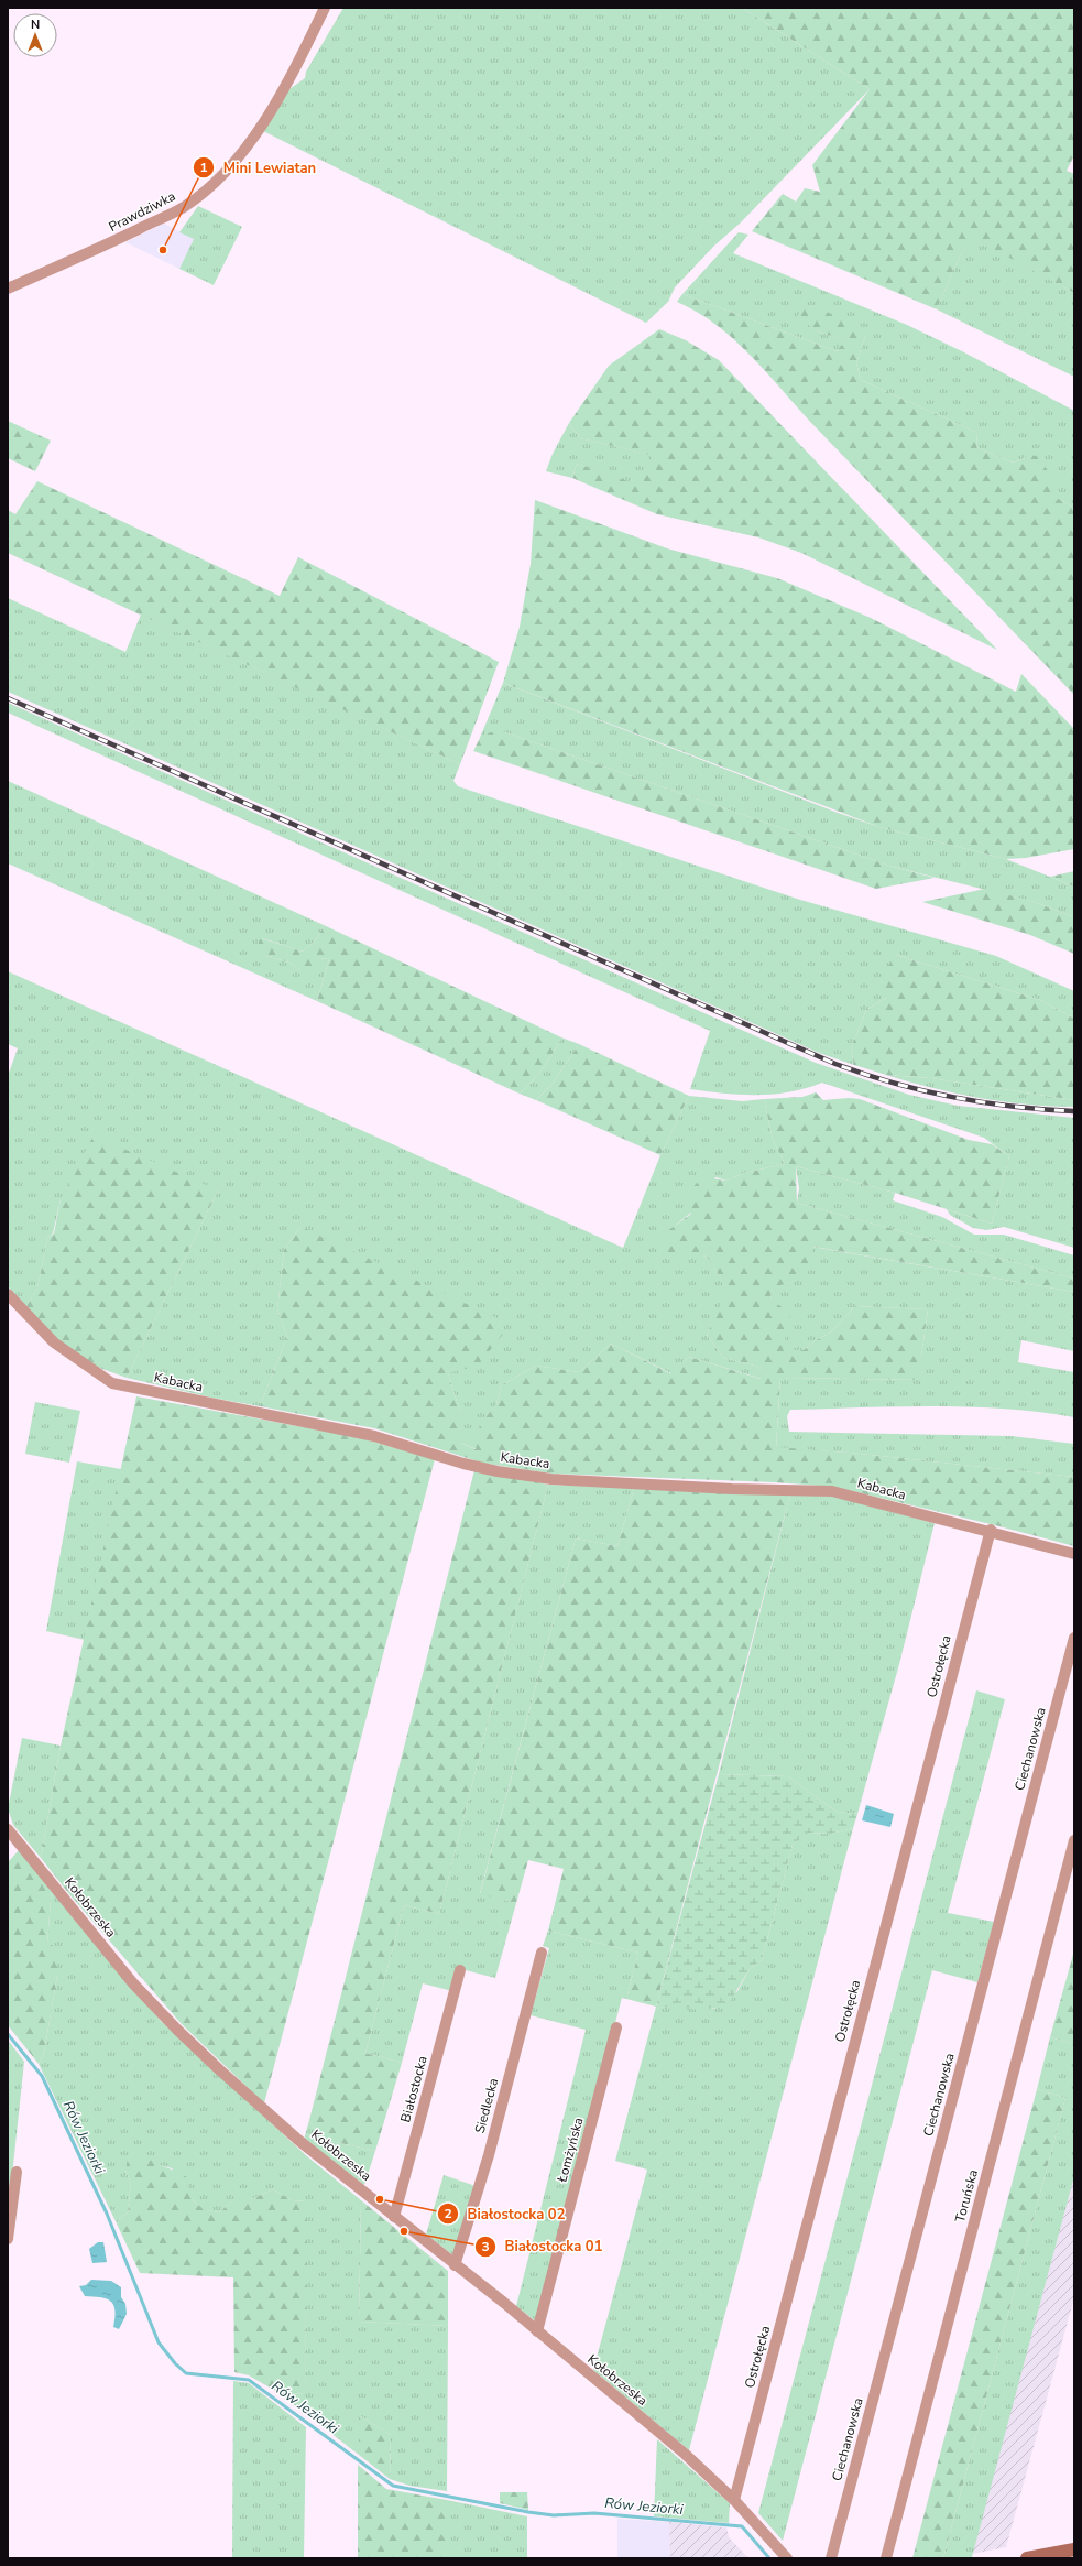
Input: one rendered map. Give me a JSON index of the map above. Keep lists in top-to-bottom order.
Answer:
{
  "streets": {
    "street": [
      "Prawdziwka",
      "Kabacka",
      "Ostrołęcka",
      "Ciechanowska",
      "Kołobrzeska",
      "Białostocka",
      "Siedlecka",
      "Łomżyńska",
      "Toruńska"
    ]
  },
  "crossings": [
    ["Kabacka", "Ostrołęcka"],
    ["Ostrołęcka", "Kołobrzeska"],
    ["Kołobrzeska", "Białostocka"],
    ["Kołobrzeska", "Siedlecka"],
    ["Kołobrzeska", "Łomżyńska"]
  ],
  "water": ["Rów Jeziorki"],
  "places": ["Mini Lewiatan", "Białostocka 02", "Białostocka 01"],
  "north": "top"
}
